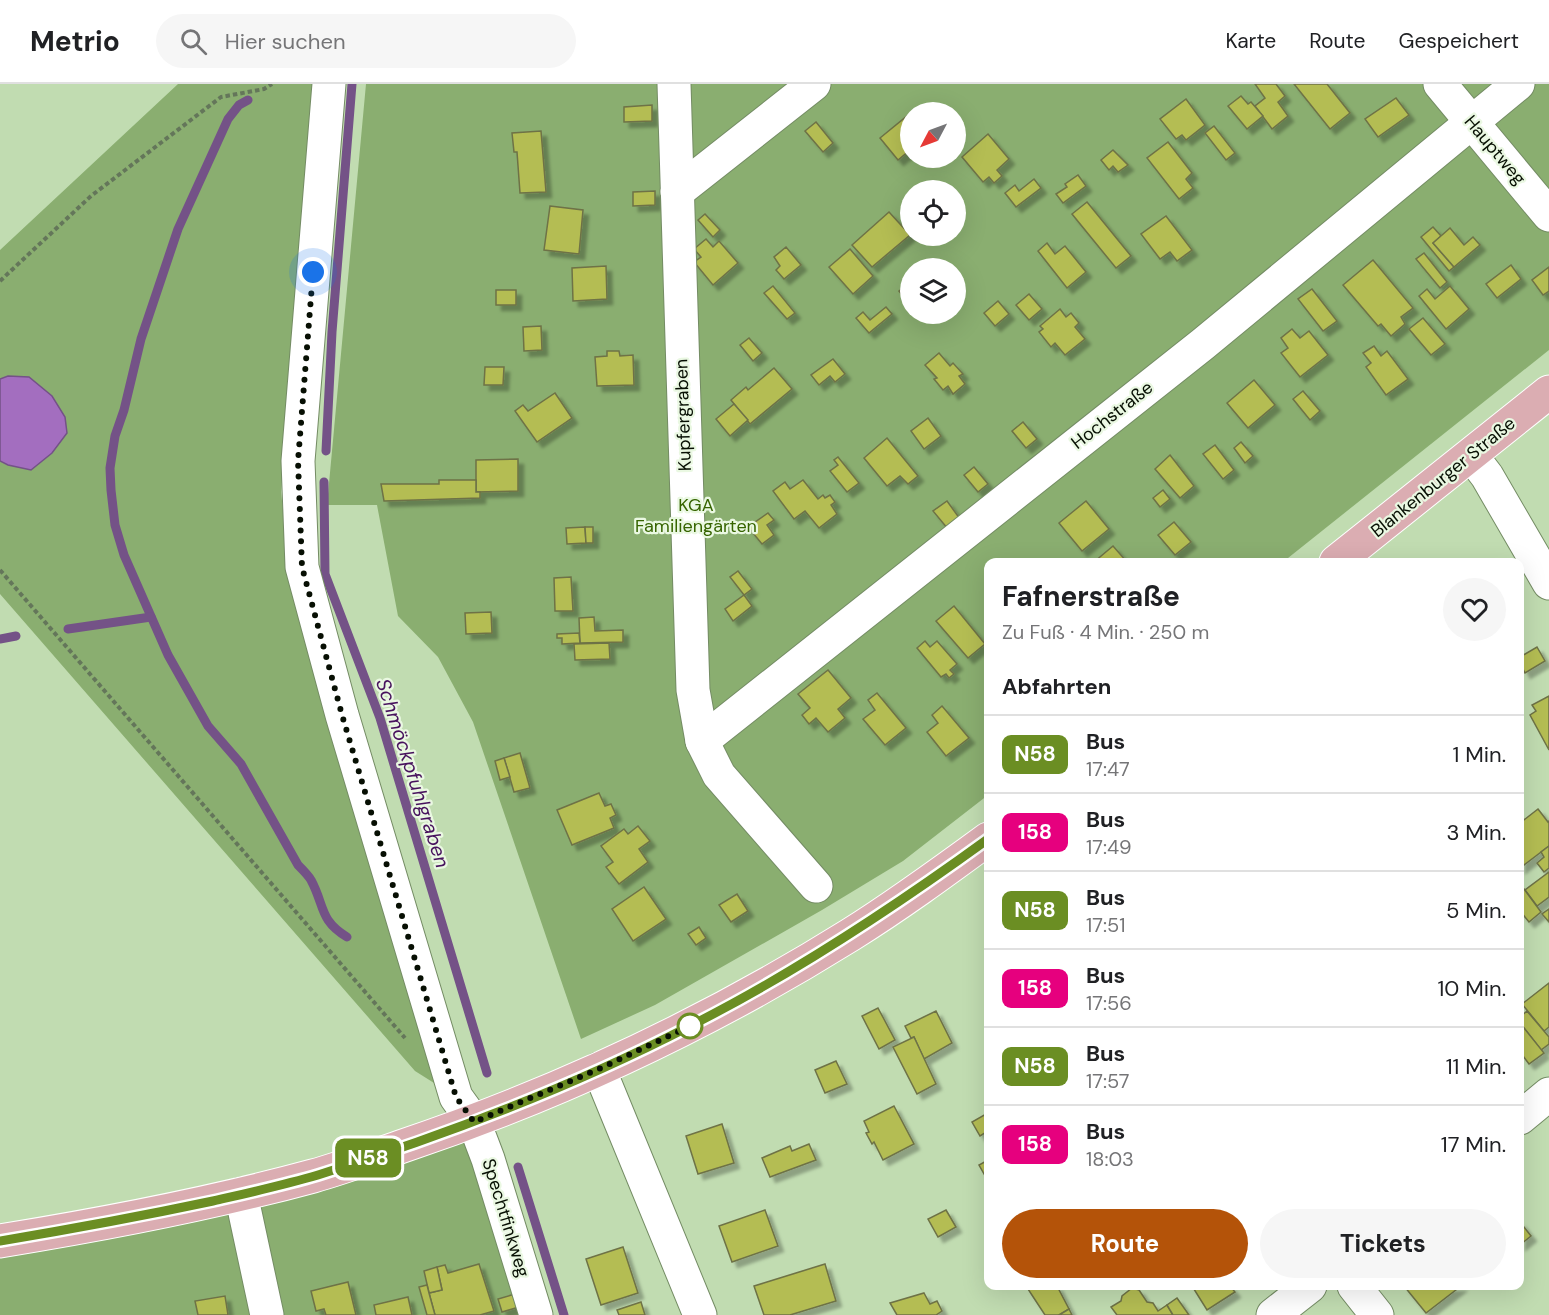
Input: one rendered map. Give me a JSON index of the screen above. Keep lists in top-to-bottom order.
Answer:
{
  "streets": {
    "main road": ["Blankenburger Straße"],
    "street": [
      "Hauptweg",
      "Kupfergraben",
      "Hochstraße",
      "Spechtfinkweg"
    ]
  },
  "crossings": [
    ["Hauptweg", "Hochstraße"],
    ["Kupfergraben", "Hochstraße"]
  ],
  "water": ["Schmöckpfuhlgraben"],
  "parks": ["KGA Familiengärten"],
  "lines": ["bus line N58"],
  "north": "bottom left",
  "page": {
    "header": "Metrio",
    "search": "Hier suchen",
    "nav": ["Karte", "Route", "Gespeichert"],
    "on_map": "N58",
    "heading": [
      ["Fafnerstraße", "Zu Fuß · 4 Min. · 250 m"],
      "Abfahrten"
    ],
    "list": [
      {
        "mark": "N58",
        "name": "Bus",
        "note": "17:47",
        "value": "1 Min."
      },
      {
        "mark": "158",
        "name": "Bus",
        "note": "17:49",
        "value": "3 Min."
      },
      {
        "mark": "N58",
        "name": "Bus",
        "note": "17:51",
        "value": "5 Min."
      },
      {
        "mark": "158",
        "name": "Bus",
        "note": "17:56",
        "value": "10 Min."
      },
      {
        "mark": "N58",
        "name": "Bus",
        "note": "17:57",
        "value": "11 Min."
      },
      {
        "mark": "158",
        "name": "Bus",
        "note": "18:03",
        "value": "17 Min."
      }
    ],
    "buttons": ["Route", "Tickets"]
  }
}
